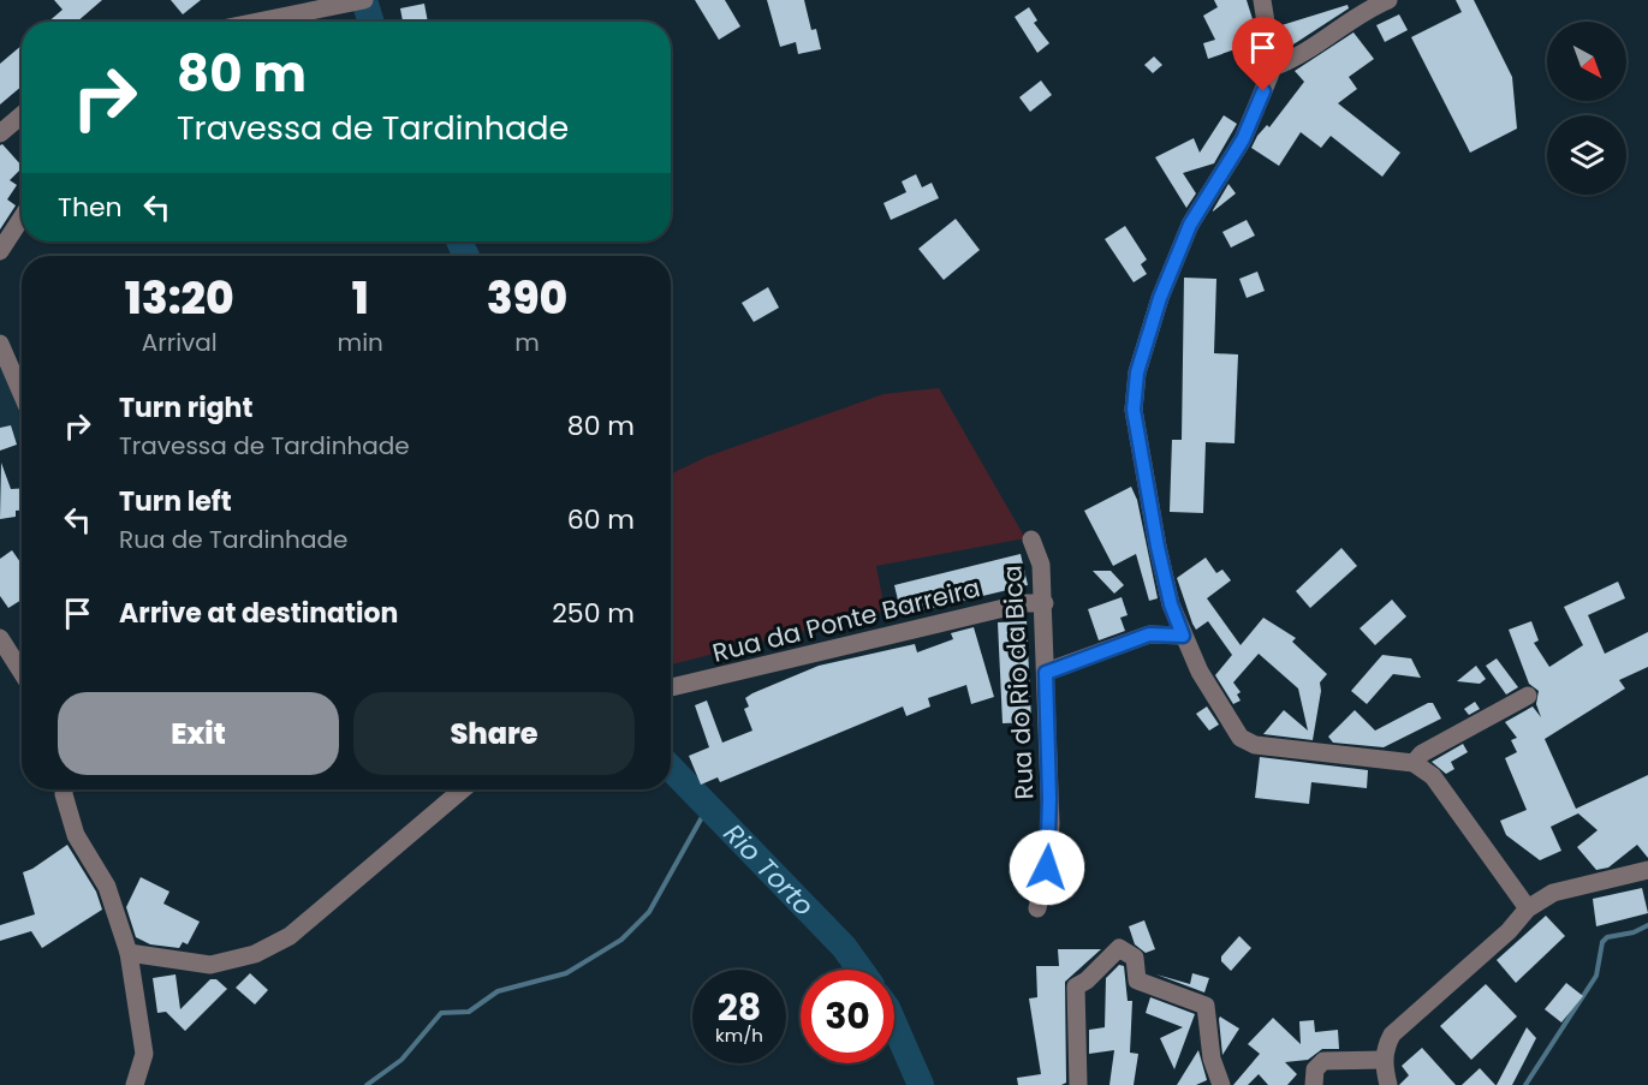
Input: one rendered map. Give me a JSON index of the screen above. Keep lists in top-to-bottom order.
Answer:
{
  "streets": {
    "street": ["Rua da Ponte Barreira", "Rua do Rio da Bica"]
  },
  "crossings": [
    ["Rua da Ponte Barreira", "Rua do Rio da Bica"]
  ],
  "water": ["Rio Torto"],
  "north": "bottom right",
  "page": {
    "turn": ["80 m", "Travessa de Tardinhade"],
    "then": "Then",
    "eta": [
      "13:20",
      "Arrival",
      "1",
      "min",
      "390",
      "m"
    ],
    "list": [
      {
        "name": "Turn right",
        "note": "Travessa de Tardinhade",
        "value": "80 m"
      },
      {
        "name": "Turn left",
        "note": "Rua de Tardinhade",
        "value": "60 m"
      },
      {
        "name": "Arrive at destination",
        "value": "250 m"
      }
    ],
    "buttons": ["Exit", "Share"],
    "speed": "28 km/h",
    "limit": "30"
  }
}
